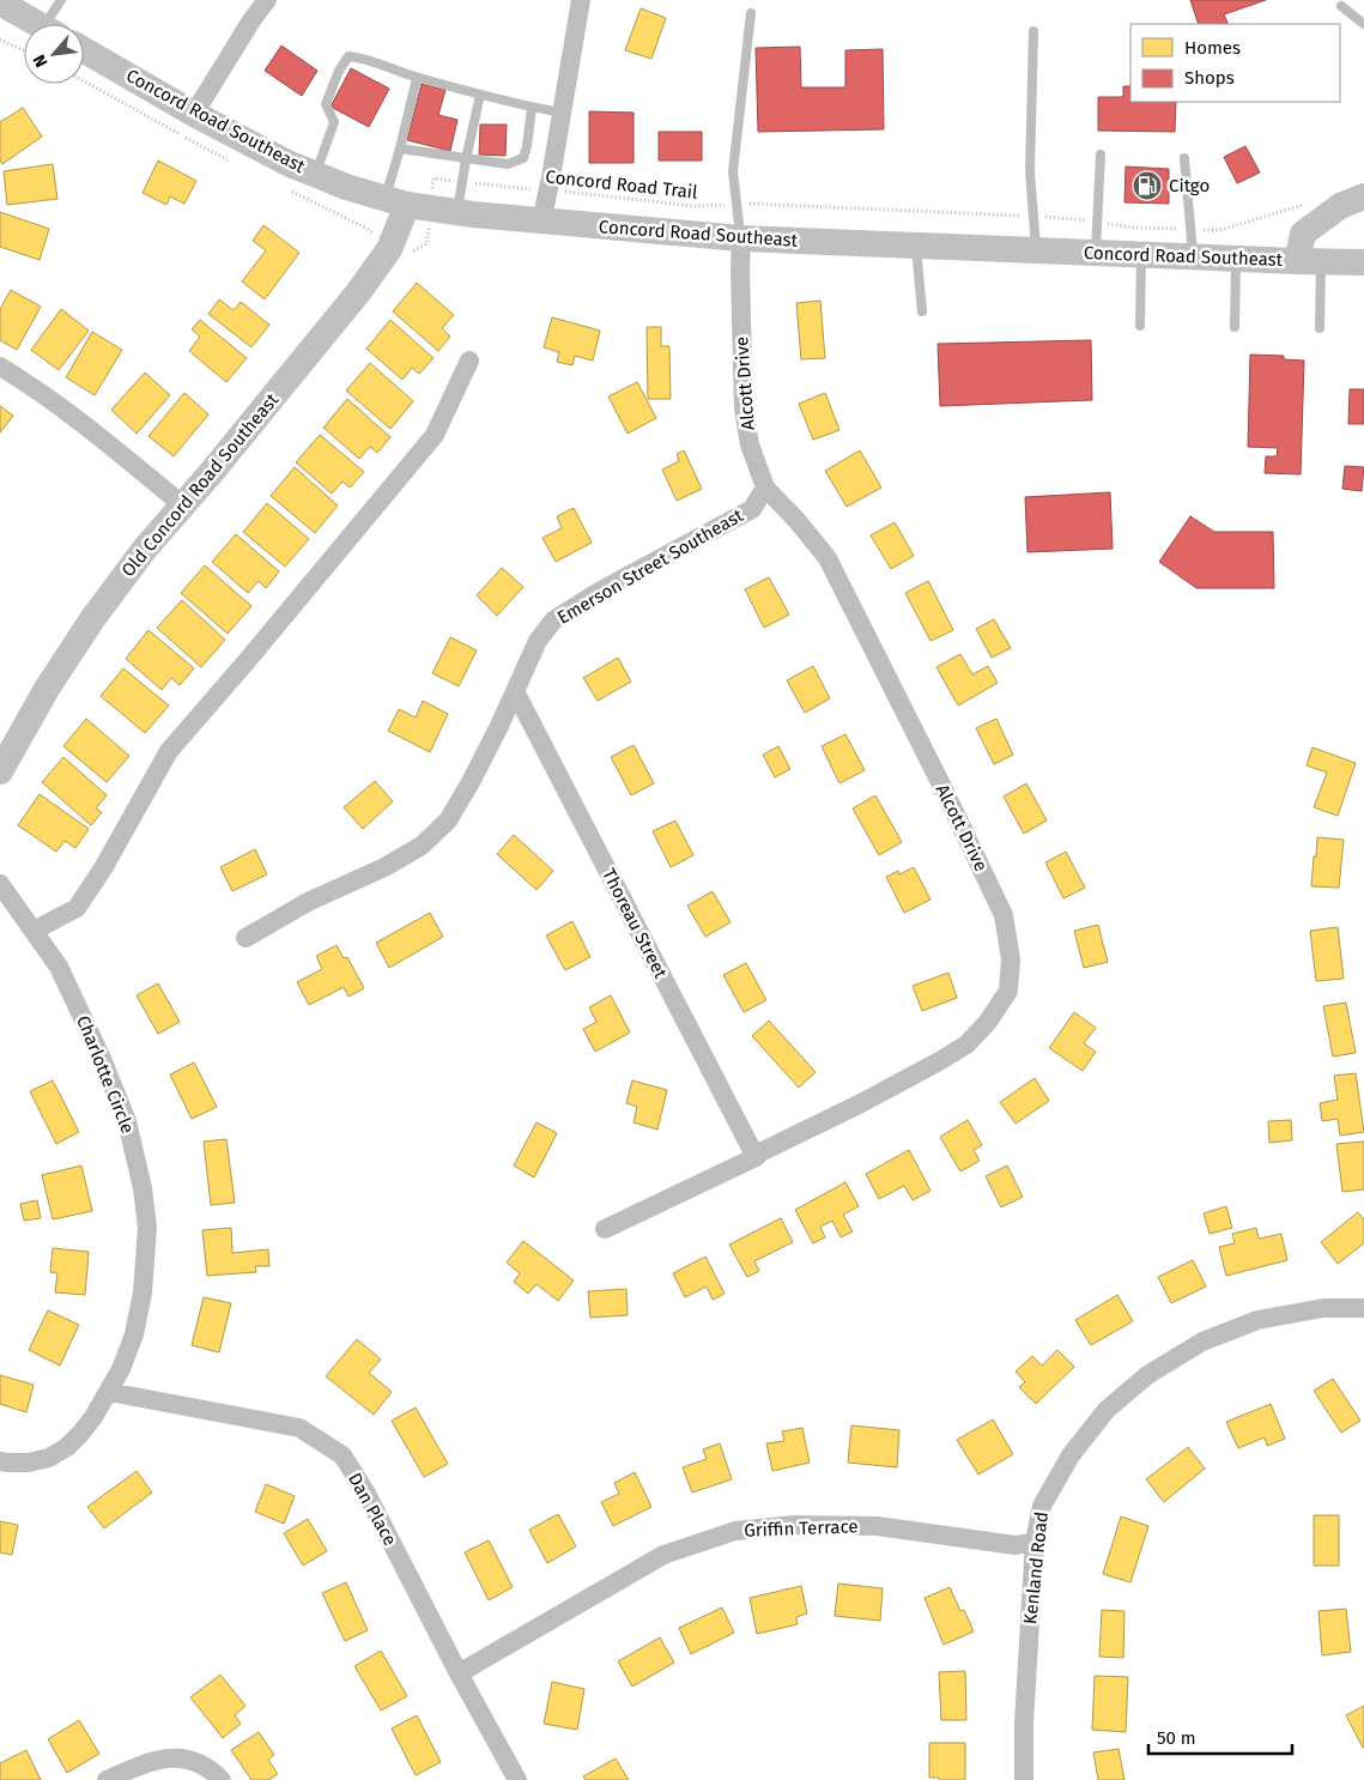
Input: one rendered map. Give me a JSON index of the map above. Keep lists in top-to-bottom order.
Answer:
{
  "streets": {
    "street": [
      "Concord Road Southeast",
      "Alcott Drive",
      "Old Concord Road Southeast",
      "Emerson Street Southeast",
      "Thoreau Street",
      "Charlotte Circle",
      "Dan Place",
      "Griffin Terrace",
      "Kenland Road"
    ],
    "path": ["Concord Road Trail"]
  },
  "crossings": [
    ["Concord Road Southeast", "Concord Road Trail"],
    ["Concord Road Southeast", "Alcott Drive"],
    ["Concord Road Southeast", "Old Concord Road Southeast"],
    ["Concord Road Trail", "Old Concord Road Southeast"],
    ["Alcott Drive", "Emerson Street Southeast"],
    ["Alcott Drive", "Thoreau Street"],
    ["Emerson Street Southeast", "Thoreau Street"],
    ["Charlotte Circle", "Dan Place"],
    ["Dan Place", "Griffin Terrace"],
    ["Griffin Terrace", "Kenland Road"]
  ],
  "places": {
    "fuel station": ["Citgo"]
  },
  "legend": ["Homes", "Shops"],
  "scale_bar": "50 m",
  "north": "bottom left"
}
